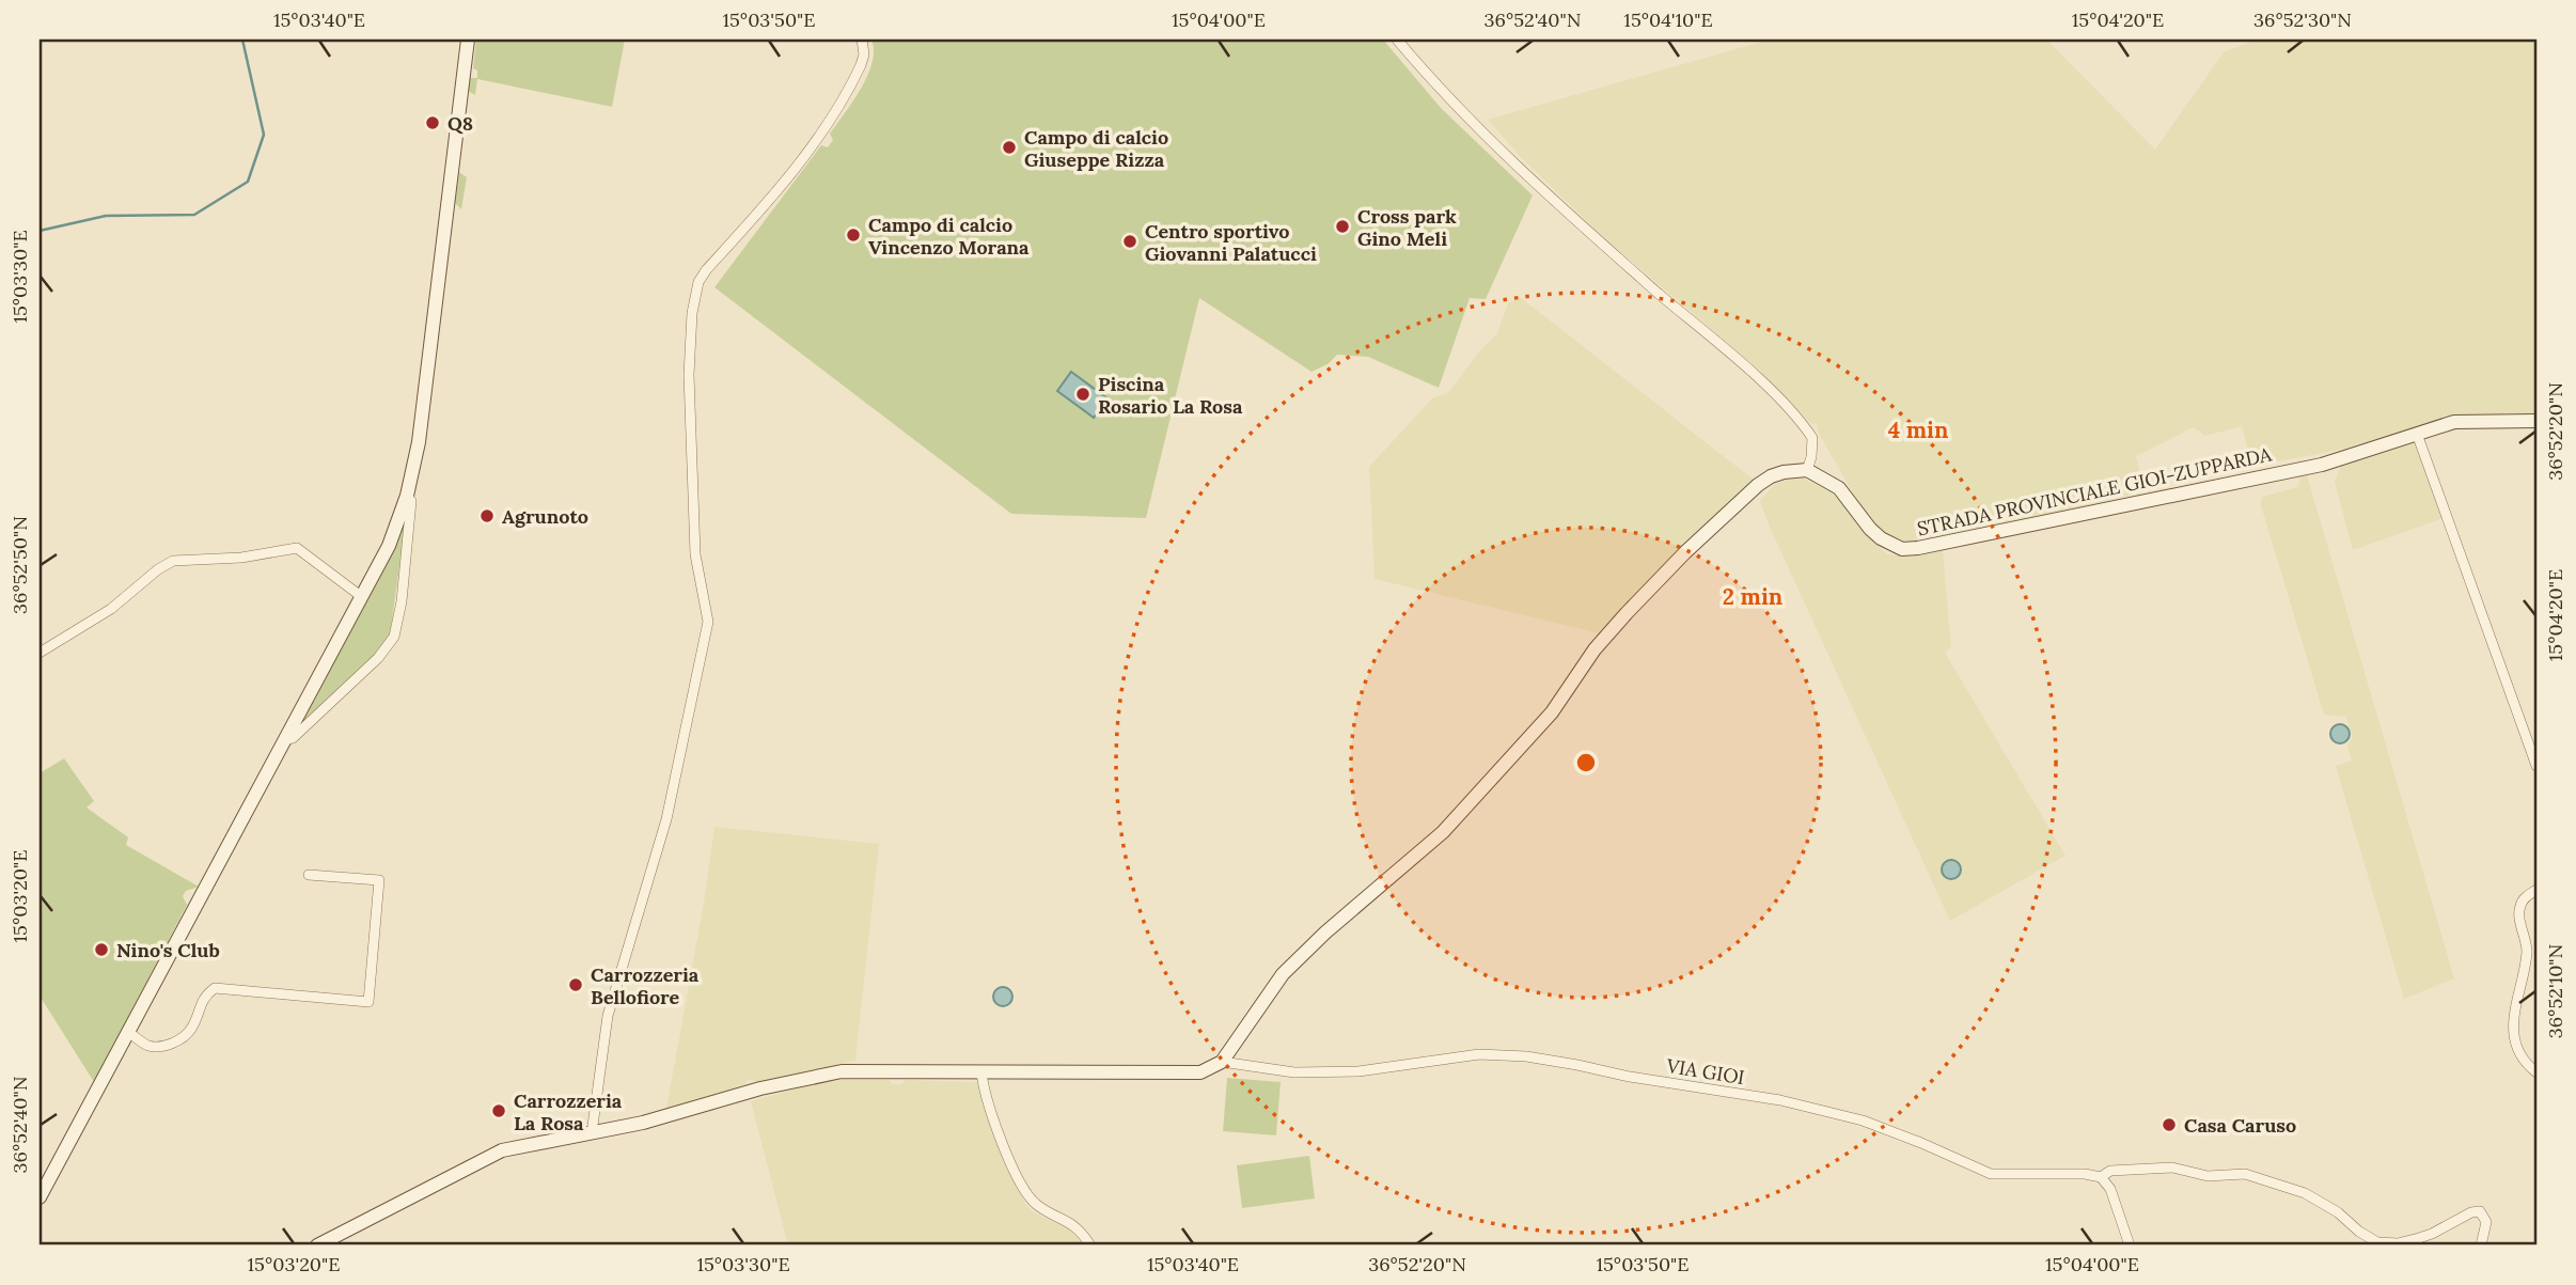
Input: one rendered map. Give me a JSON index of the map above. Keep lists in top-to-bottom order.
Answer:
{
  "streets": {
    "street": ["STRADA PROVINCIALE GIOI-ZUPPARDA", "VIA GIOI"]
  },
  "places": [
    "Q8",
    "Campo di calcio Giuseppe Rizza",
    "Cross park Gino Meli",
    "Campo di calcio Vincenzo Morana",
    "Centro sportivo Giovanni Palatucci",
    "Piscina Rosario La Rosa",
    "Agrunoto",
    "Nino's Club",
    "Carrozzeria Bellofiore",
    "Carrozzeria La Rosa",
    "Casa Caruso"
  ],
  "coordinates": [
    "15°03'40\"E",
    "15°03'50\"E",
    "15°04'00\"E",
    "36°52'40\"N",
    "15°04'10\"E",
    "15°04'20\"E",
    "36°52'30\"N",
    "15°03'30\"E",
    "36°52'20\"N",
    "36°52'50\"N",
    "15°03'20\"E",
    "36°52'10\"N"
  ],
  "rings": ["4 min", "2 min"]
}
